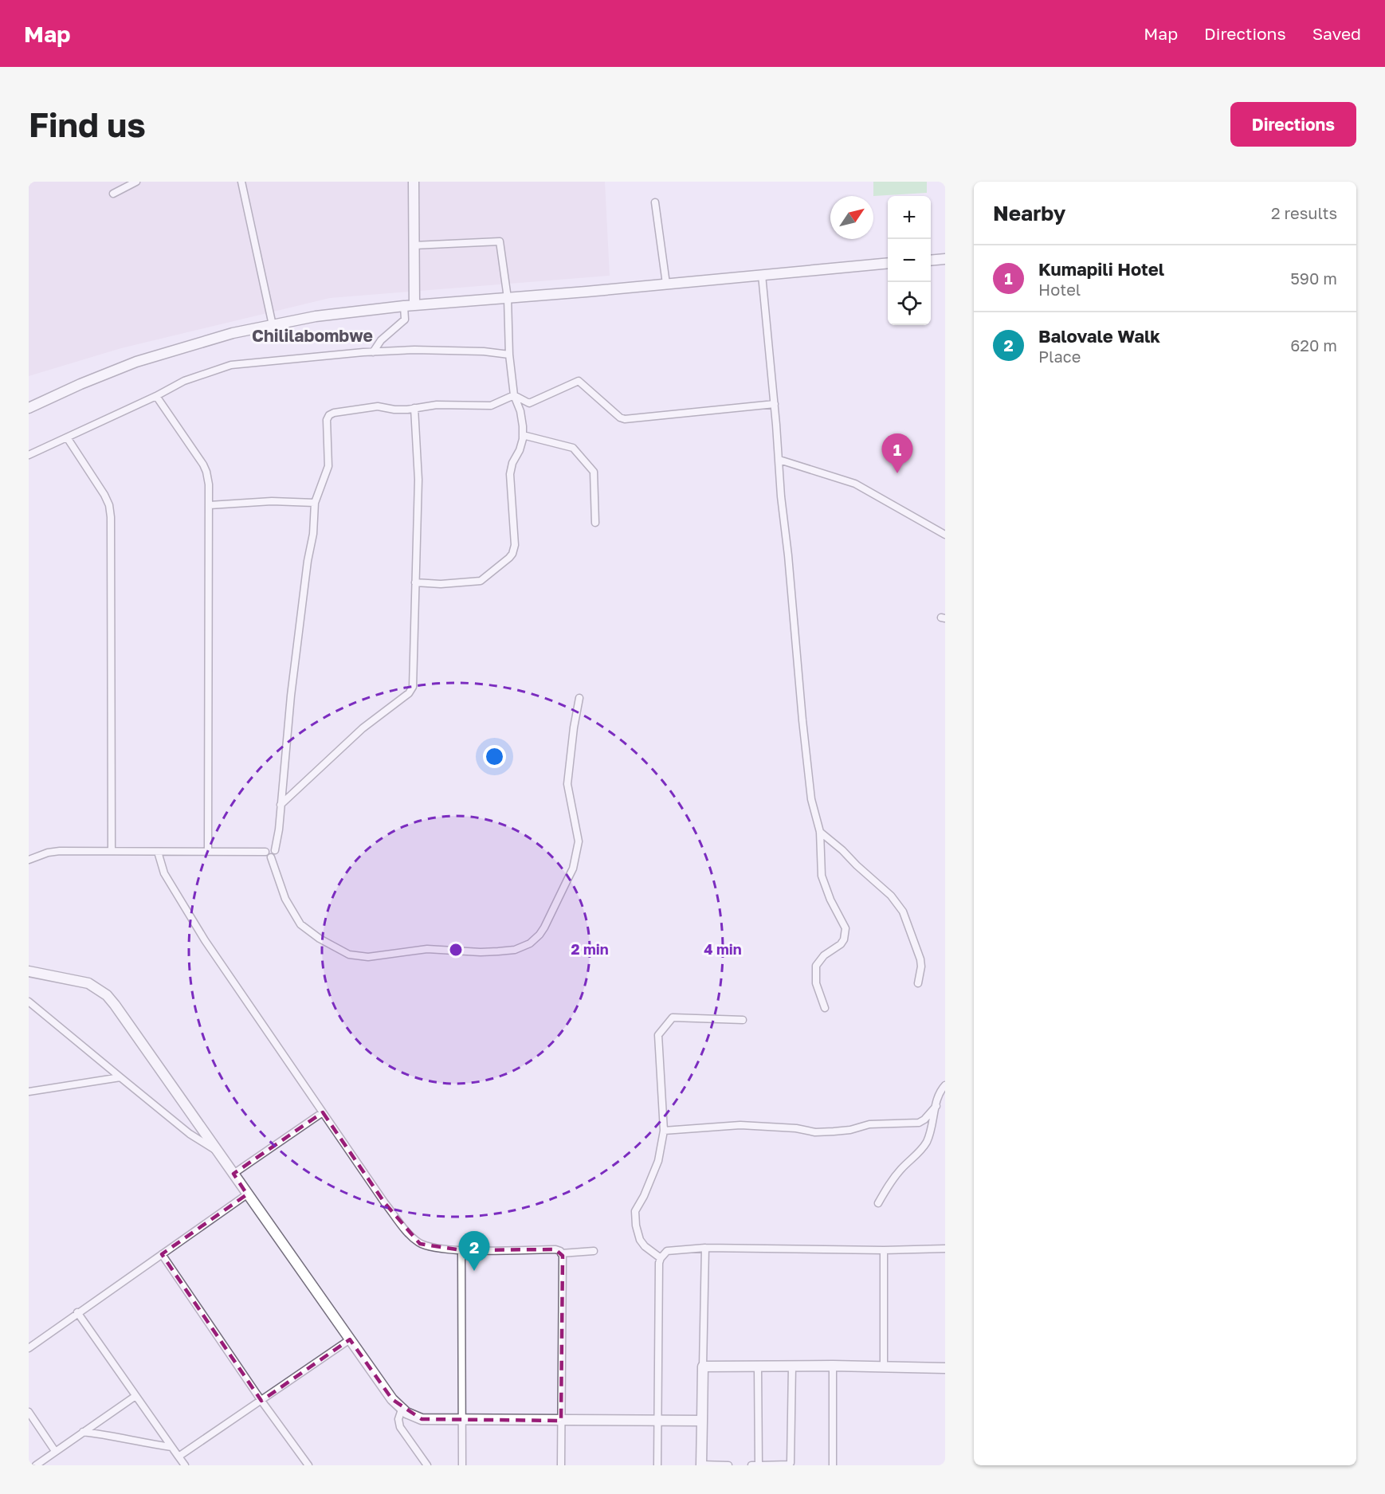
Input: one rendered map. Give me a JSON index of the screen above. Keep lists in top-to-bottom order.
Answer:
{
  "districts": ["Chililabombwe"],
  "north": "top right",
  "page": {
    "header": "Map",
    "nav": ["Map", "Directions", "Saved"],
    "buttons": "Directions",
    "title": "Find us",
    "heading": ["Nearby", "2 results"],
    "map_buttons": ["+", "−"],
    "list": [
      {
        "mark": "1",
        "name": "Kumapili Hotel",
        "note": "Hotel",
        "value": "590 m"
      },
      {
        "mark": "2",
        "name": "Balovale Walk",
        "note": "Place",
        "value": "620 m"
      }
    ],
    "pins": ["1", "2"]
  },
  "rings": ["2 min", "4 min"]
}
